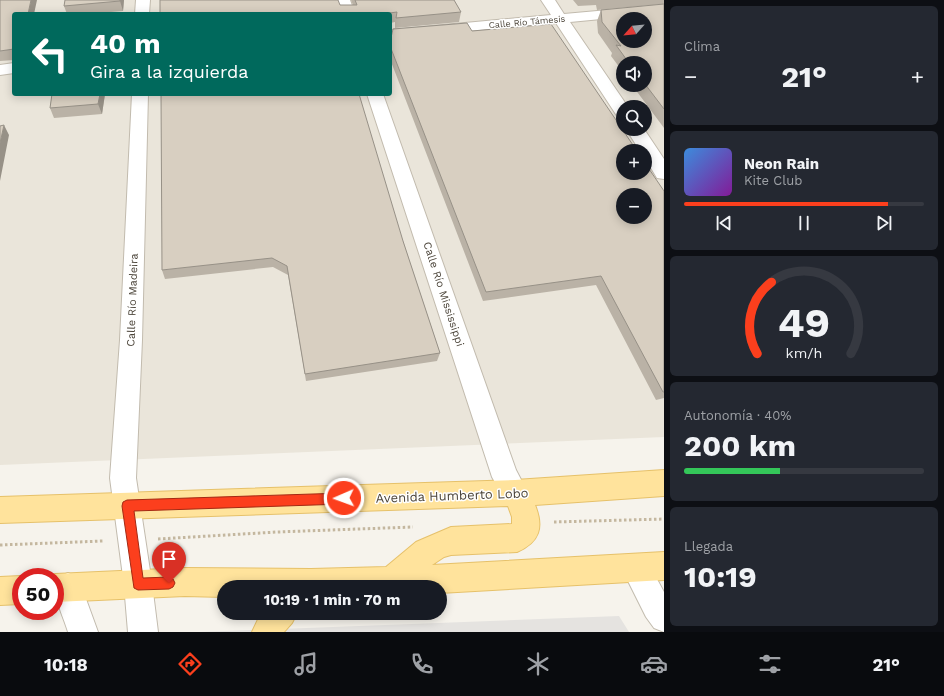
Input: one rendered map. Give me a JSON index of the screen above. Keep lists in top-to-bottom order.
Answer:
{
  "streets": {
    "main road": ["Avenida Humberto Lobo"],
    "street": ["Calle Río Támesis", "Calle Río Mississippi", "Calle Río Madeira"]
  },
  "crossings": [
    ["Calle Río Mississippi", "Avenida Humberto Lobo"],
    ["Calle Río Madeira", "Avenida Humberto Lobo"]
  ],
  "north": "bottom left",
  "page": {
    "tile": [
      "Clima",
      ["Autonomía · 40%", "200 km"],
      ["Llegada", "10:19"]
    ],
    "map_buttons": ["+", "−"],
    "turn": ["40 m", "Gira a la izquierda"],
    "heat": ["−", "21°", "+"],
    "song": ["Neon Rain", "Kite Club"],
    "limit": "50",
    "trip": "10:19 · 1 min · 70 m",
    "tabs": ["10:18", "21°"],
    "gauge": ["49", "km/h"]
  }
}
